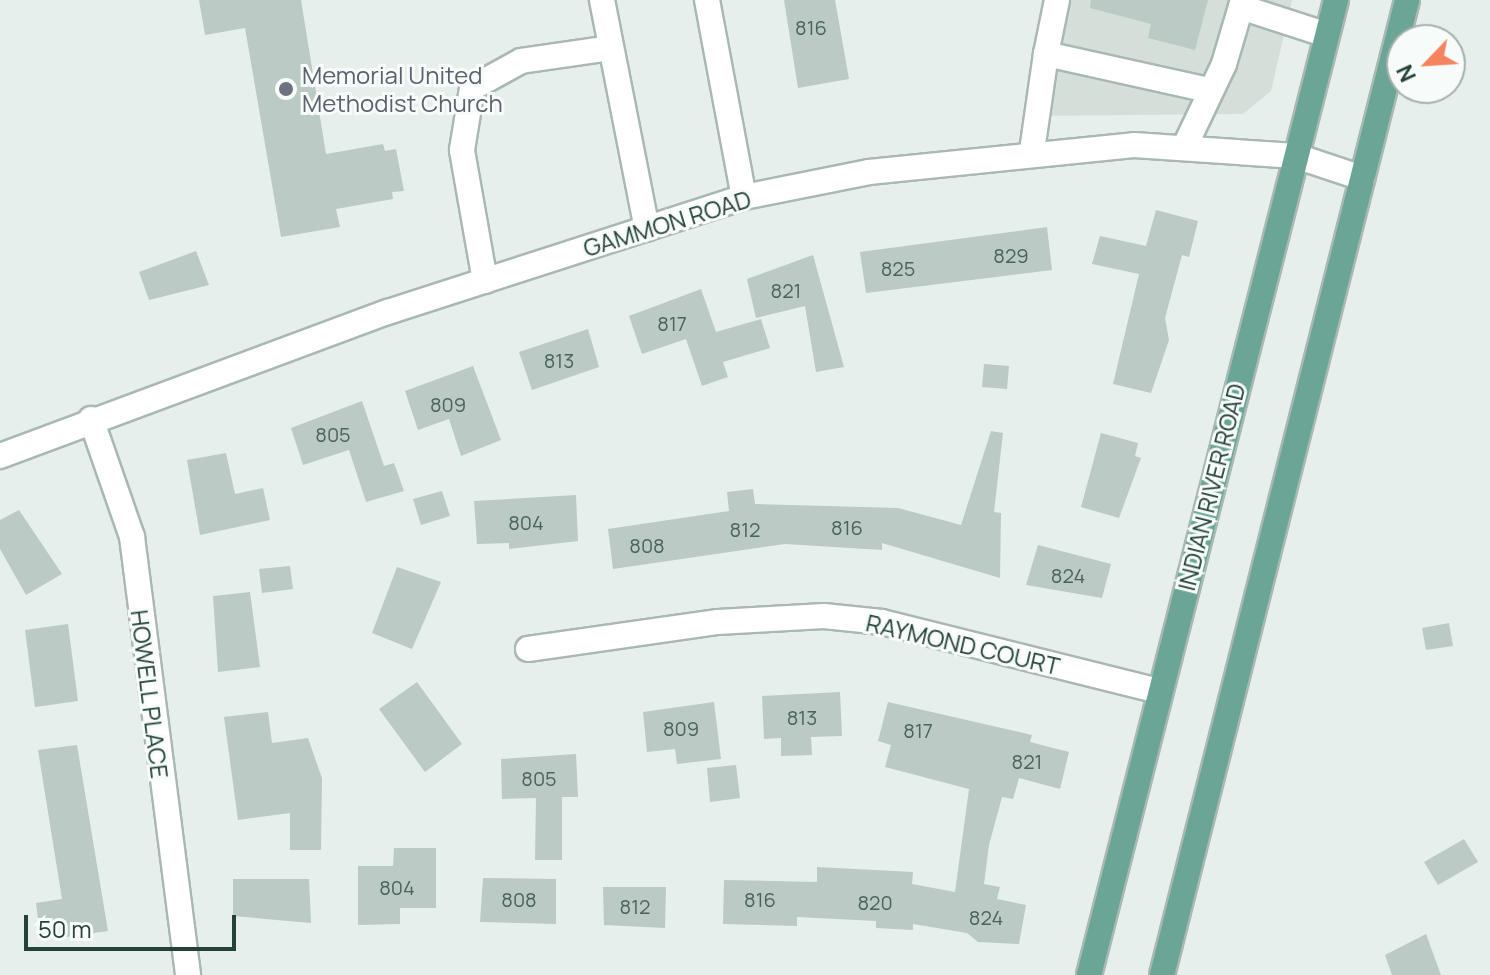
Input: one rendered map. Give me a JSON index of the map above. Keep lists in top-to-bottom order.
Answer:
{
  "streets": {
    "main road": ["INDIAN RIVER ROAD"],
    "street": ["GAMMON ROAD", "RAYMOND COURT", "HOWELL PLACE"]
  },
  "crossings": [
    ["GAMMON ROAD", "INDIAN RIVER ROAD"],
    ["GAMMON ROAD", "HOWELL PLACE"],
    ["INDIAN RIVER ROAD", "RAYMOND COURT"]
  ],
  "places": ["Memorial United Methodist Church"],
  "house_numbers": [
    "816",
    "829",
    "825",
    "821",
    "817",
    "813",
    "809",
    "805",
    "804",
    "816",
    "812",
    "808",
    "824",
    "813",
    "809",
    "817",
    "821",
    "805",
    "804",
    "808",
    "816",
    "820",
    "812",
    "824"
  ],
  "scale_bar": "50 m",
  "north": "bottom left"
}
